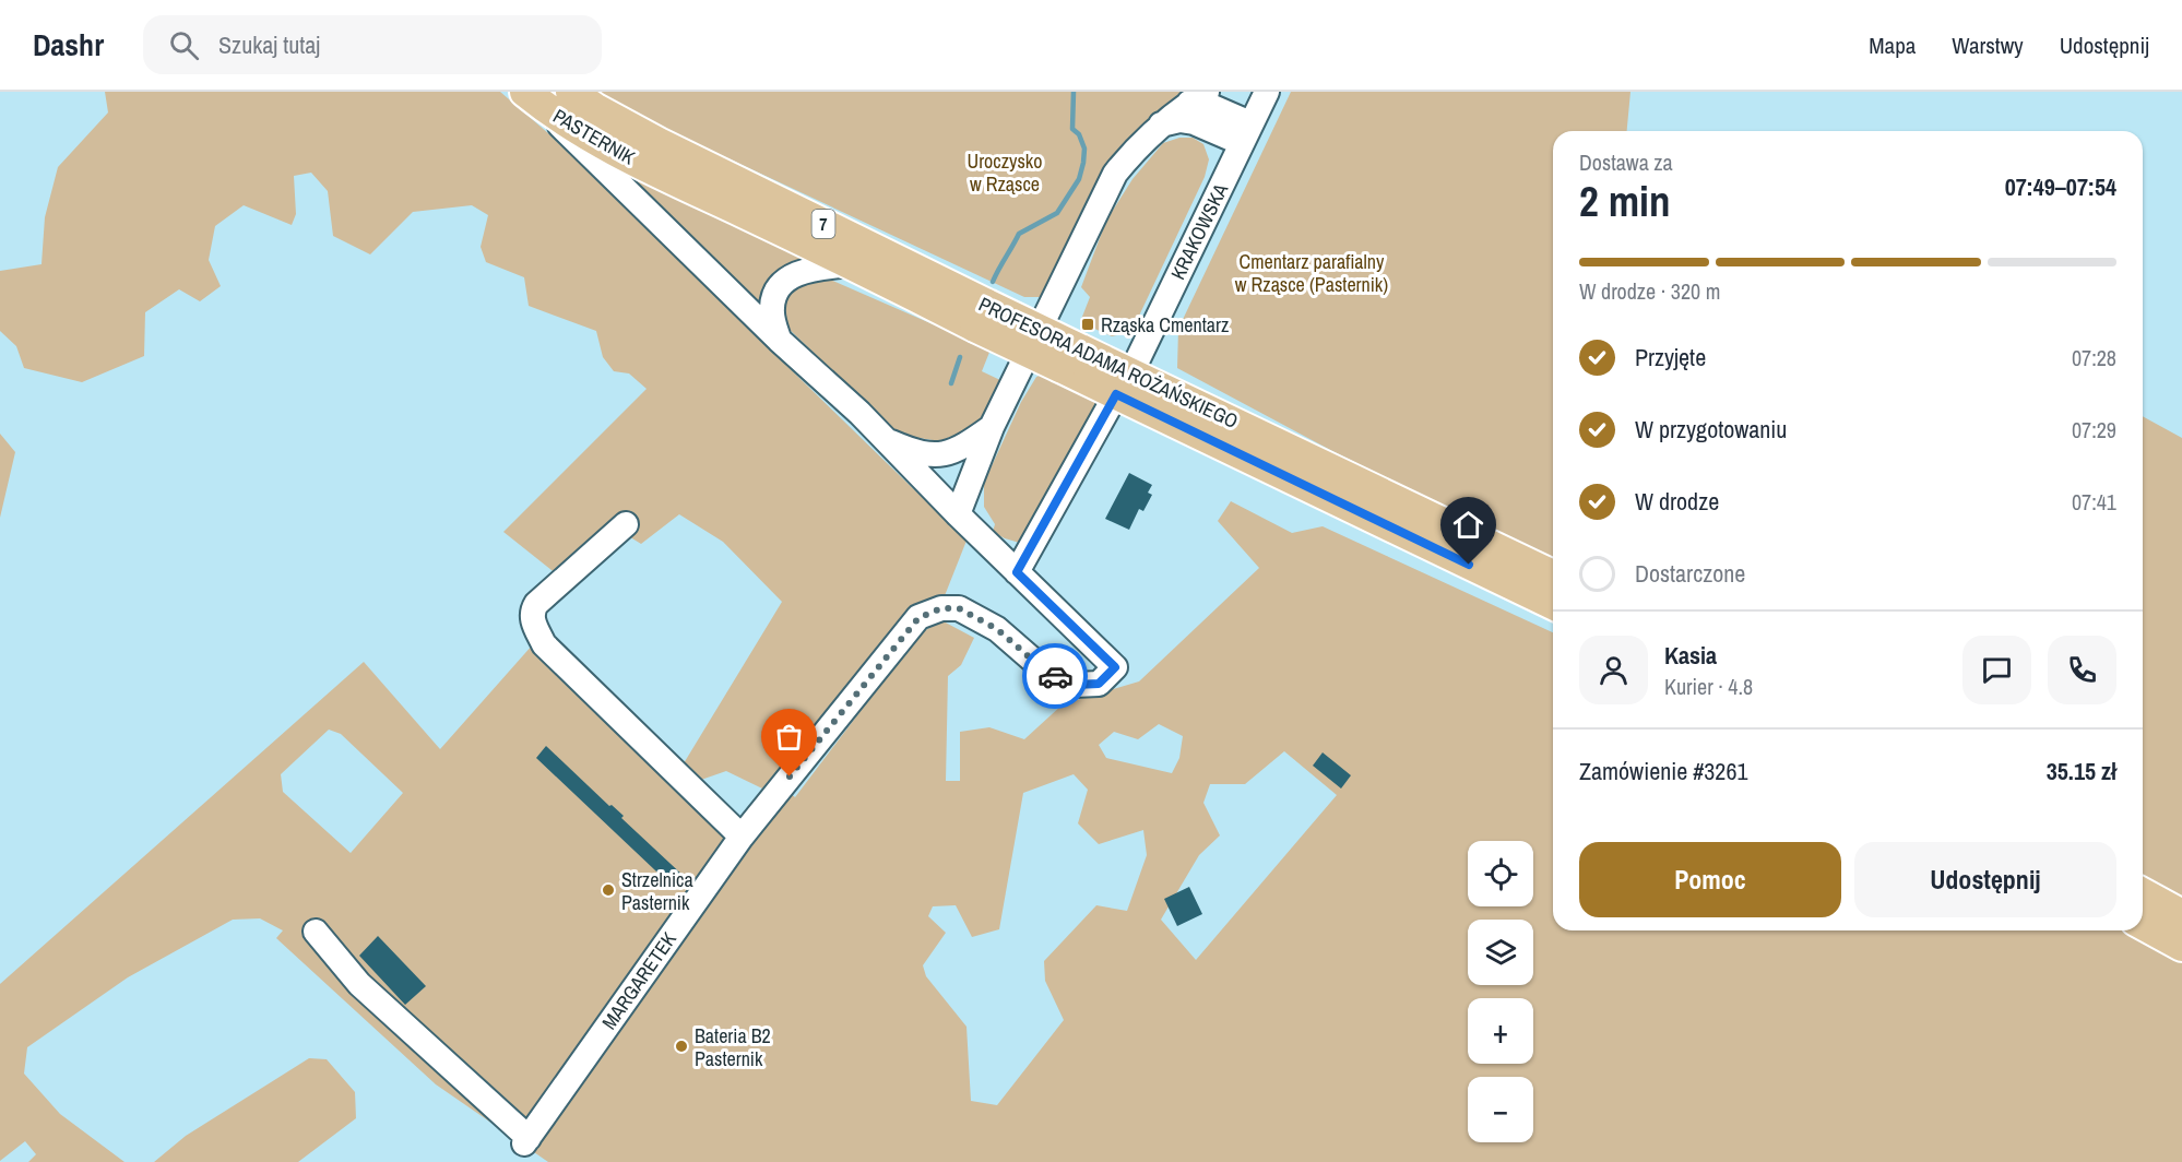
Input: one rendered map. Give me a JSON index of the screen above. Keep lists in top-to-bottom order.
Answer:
{
  "streets": {
    "main road": ["PASTERNIK", "7", "PROFESORA ADAMA ROŻAŃSKIEGO"],
    "street": ["KRAKOWSKA", "MARGARETEK"]
  },
  "crossings": [
    ["PASTERNIK", "PROFESORA ADAMA ROŻAŃSKIEGO"],
    ["PASTERNIK", "MARGARETEK"],
    ["KRAKOWSKA", "PROFESORA ADAMA ROŻAŃSKIEGO"],
    ["KRAKOWSKA", "MARGARETEK"]
  ],
  "parks": ["Uroczysko w Rząsce", "Cmentarz parafialny w Rząsce (Pasternik)"],
  "places": {
    "transit": ["Rząska Cmentarz"],
    "other": ["Strzelnica Pasternik", "Bateria B2 Pasternik"]
  },
  "page": {
    "header": "Dashr",
    "search": "Szukaj tutaj",
    "nav": ["Mapa", "Warstwy", "Udostępnij"],
    "heading": ["2 min", "Dostawa za", "07:49–07:54"],
    "panel": [
      "Kasia",
      "Kurier · 4.8",
      "Zamówienie #3261",
      "35.15 zł"
    ],
    "bar": "W drodze · 320 m",
    "list": [
      ["Przyjęte", "07:28"],
      ["W przygotowaniu", "07:29"],
      ["W drodze", "07:41"],
      "Dostarczone"
    ],
    "buttons": ["Pomoc", "Udostępnij"],
    "map_buttons": ["+", "−"]
  }
}
